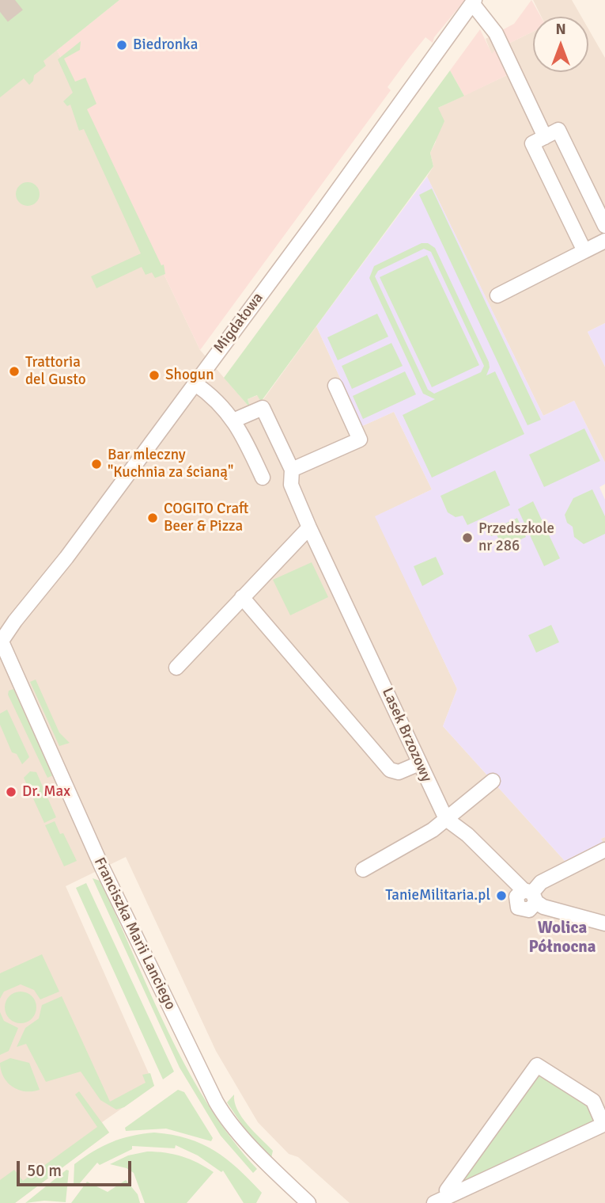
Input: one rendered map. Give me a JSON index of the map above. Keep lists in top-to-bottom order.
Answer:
{
  "streets": {
    "street": ["Migdałowa", "Lasek Brzozowy", "Franciszka Marii Lanciego"]
  },
  "crossings": [
    ["Migdałowa", "Franciszka Marii Lanciego"]
  ],
  "districts": ["Wolica Północna"],
  "places": [
    "Biedronka",
    "Trattoria del Gusto",
    "Shogun",
    "Bar mleczny \"Kuchnia za ścianą\"",
    "COGITO Craft Beer & Pizza",
    "Przedszkole nr 286",
    "Dr. Max",
    "TanieMilitaria.pl"
  ],
  "scale_bar": "50 m",
  "north": "top"
}
